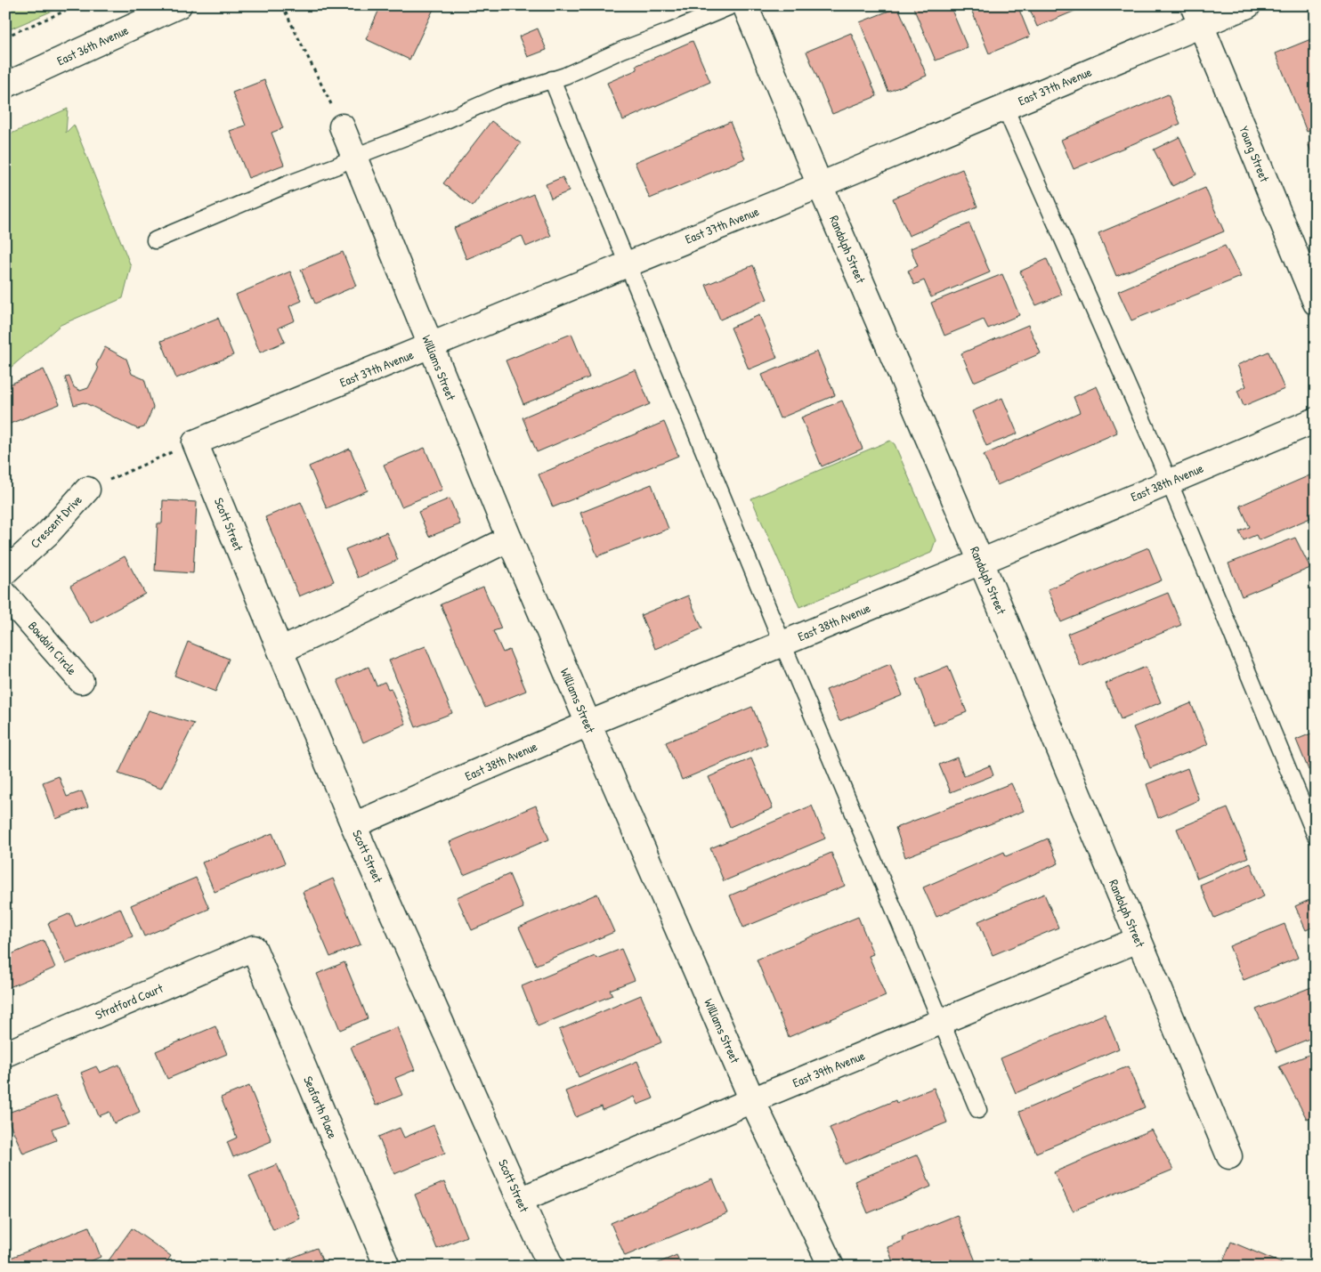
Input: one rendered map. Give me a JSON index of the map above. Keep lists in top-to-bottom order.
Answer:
{
  "streets": {
    "street": [
      "East 36th Avenue",
      "East 37th Avenue",
      "Young Street",
      "Randolph Street",
      "Williams Street",
      "East 38th Avenue",
      "Crescent Drive",
      "Scott Street",
      "Bowdoin Circle",
      "Stratford Court",
      "East 39th Avenue",
      "Seaforth Place"
    ]
  },
  "crossings": [
    ["East 37th Avenue", "Young Street"],
    ["East 37th Avenue", "Randolph Street"],
    ["East 37th Avenue", "Williams Street"],
    ["East 37th Avenue", "Scott Street"],
    ["Randolph Street", "East 38th Avenue"],
    ["Randolph Street", "East 39th Avenue"],
    ["Williams Street", "East 38th Avenue"],
    ["Williams Street", "East 39th Avenue"],
    ["East 38th Avenue", "Scott Street"],
    ["Scott Street", "East 39th Avenue"],
    ["Stratford Court", "Seaforth Place"]
  ]
}
